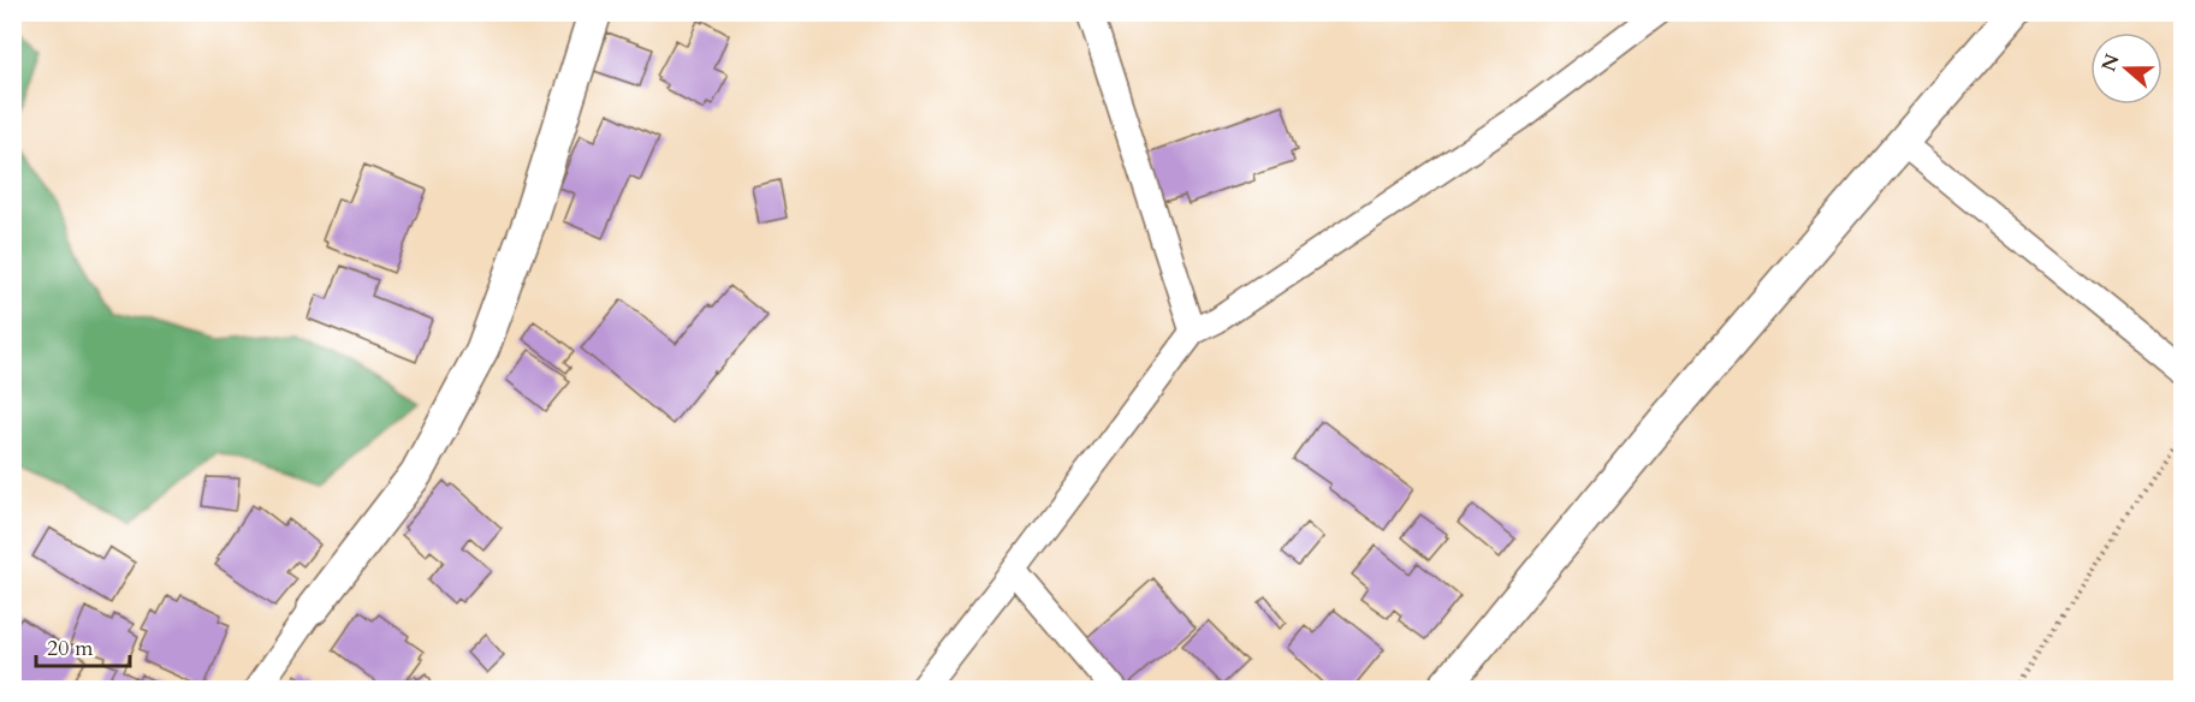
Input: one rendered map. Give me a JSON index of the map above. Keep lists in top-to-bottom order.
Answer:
{
  "scale_bar": "20 m",
  "north": "left"
}
